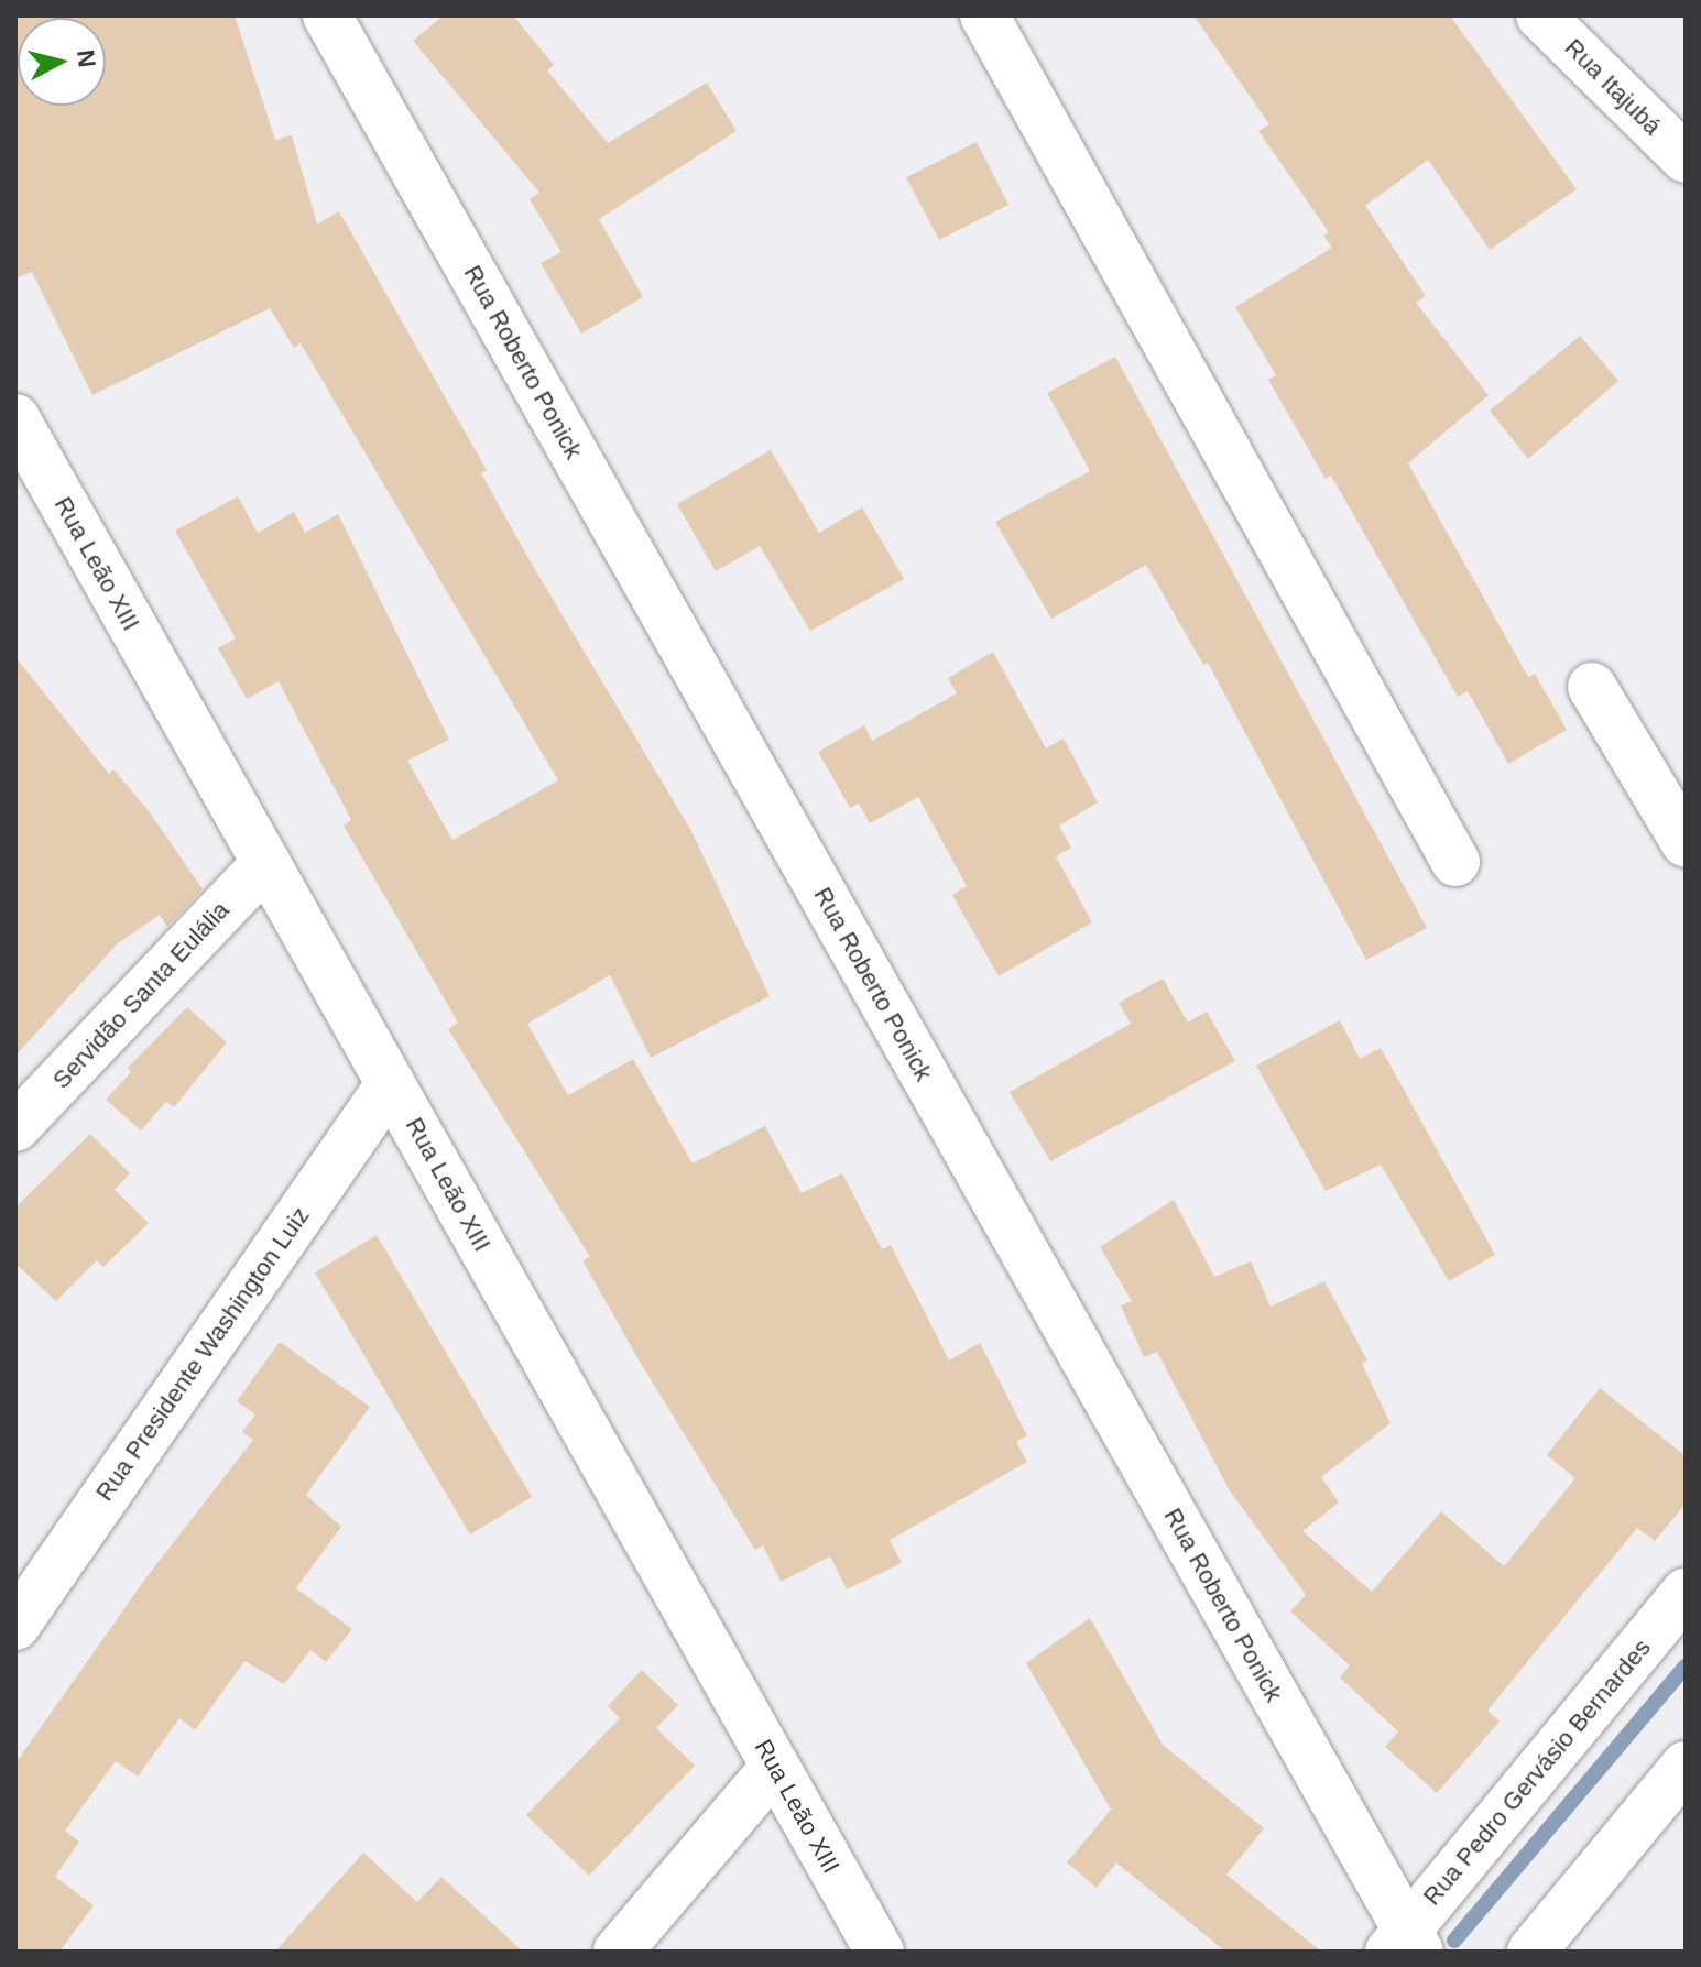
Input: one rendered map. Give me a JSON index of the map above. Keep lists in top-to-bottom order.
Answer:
{
  "streets": {
    "street": [
      "Rua Itajubá",
      "Rua Roberto Ponick",
      "Rua Leão XIII",
      "Servidão Santa Eulália",
      "Rua Presidente Washington Luiz",
      "Rua Pedro Gervásio Bernardes"
    ]
  },
  "crossings": [
    ["Rua Roberto Ponick", "Rua Pedro Gervásio Bernardes"],
    ["Rua Leão XIII", "Servidão Santa Eulália"],
    ["Rua Leão XIII", "Rua Presidente Washington Luiz"]
  ],
  "north": "right"
}
